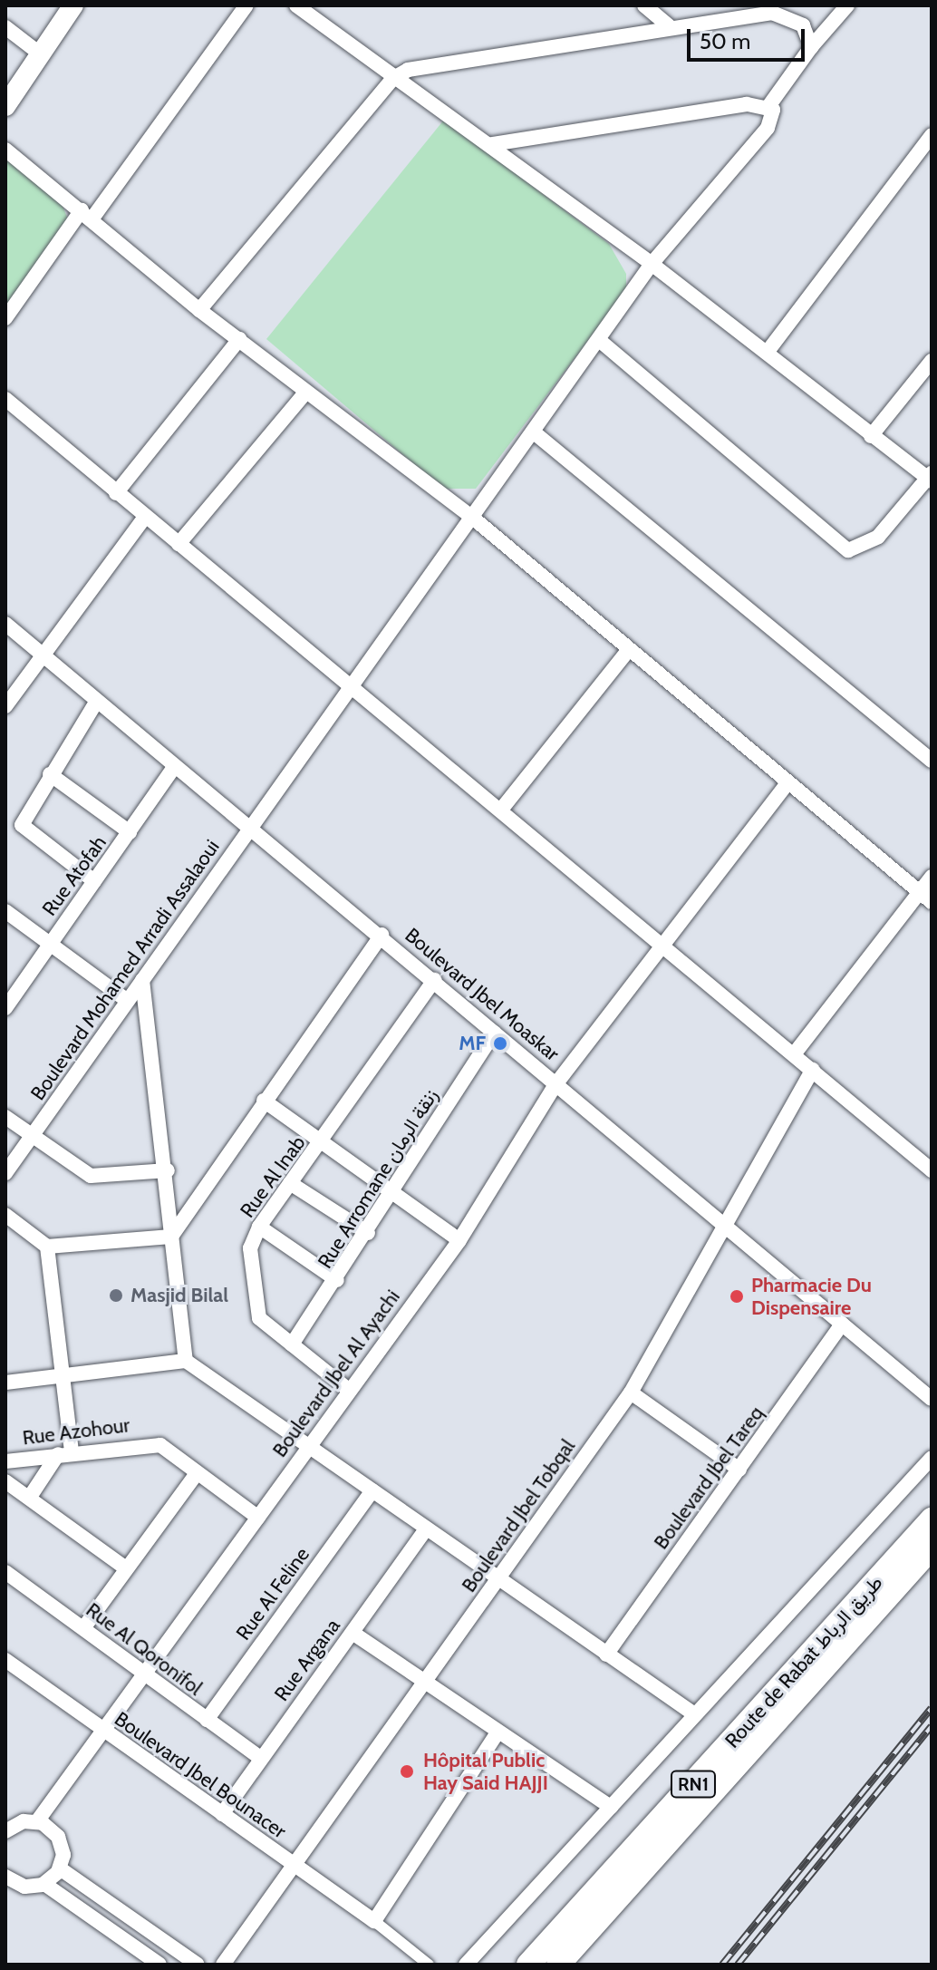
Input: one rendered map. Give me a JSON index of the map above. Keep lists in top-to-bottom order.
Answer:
{
  "streets": {
    "main road": ["Route de Rabat طريق الرباط", "RN1"],
    "street": [
      "Rue Atofah",
      "Boulevard Mohamed Arradi Assalaoui",
      "Boulevard Jbel Moaskar",
      "Rue Al Inab",
      "Rue Arromane زنقة الرمان",
      "Boulevard Jbel Al Ayachi",
      "Rue Azohour",
      "Boulevard Jbel Tareq",
      "Boulevard Jbel Tobqal",
      "Rue Al Feline",
      "Rue Al Qoronifol",
      "Rue Argana",
      "Boulevard Jbel Bounacer"
    ]
  },
  "crossings": [
    ["Rue Atofah", "Boulevard Jbel Moaskar"],
    ["Boulevard Mohamed Arradi Assalaoui", "Boulevard Jbel Moaskar"],
    ["Boulevard Jbel Moaskar", "Rue Al Inab"],
    ["Boulevard Jbel Moaskar", "Rue Arromane زنقة الرمان"],
    ["Boulevard Jbel Moaskar", "Boulevard Jbel Al Ayachi"],
    ["Boulevard Jbel Moaskar", "Boulevard Jbel Tareq"],
    ["Boulevard Jbel Moaskar", "Boulevard Jbel Tobqal"],
    ["Rue Al Inab", "Rue Arromane زنقة الرمان"],
    ["Rue Al Inab", "Boulevard Jbel Al Ayachi"],
    ["Boulevard Jbel Al Ayachi", "Rue Azohour"],
    ["Boulevard Jbel Al Ayachi", "Rue Al Qoronifol"],
    ["Boulevard Jbel Al Ayachi", "Boulevard Jbel Bounacer"],
    ["Boulevard Jbel Tobqal", "Boulevard Jbel Bounacer"],
    ["Rue Al Feline", "Rue Al Qoronifol"],
    ["Rue Al Qoronifol", "Rue Argana"],
    ["Rue Argana", "Boulevard Jbel Bounacer"]
  ],
  "places": [
    "MF",
    "Masjid Bilal",
    "Pharmacie Du Dispensaire",
    "Hôpital Public Hay Said HAJJI"
  ],
  "scale_bar": "50 m"
}
